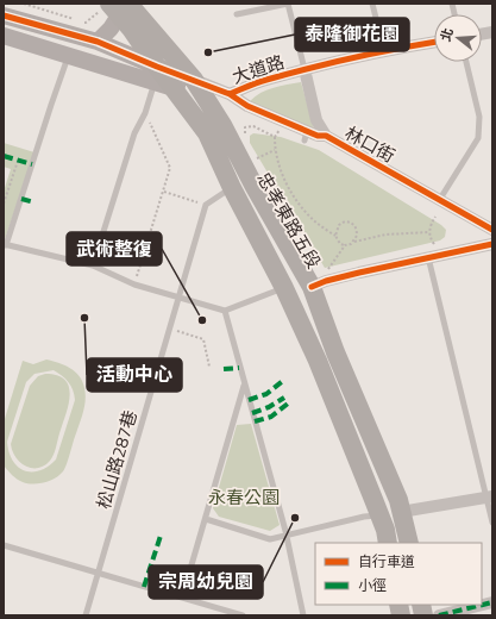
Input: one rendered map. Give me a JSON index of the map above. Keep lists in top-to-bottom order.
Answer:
{
  "streets": {
    "main road": ["忠孝東路五段"],
    "street": ["大道路", "林口街"],
    "lane": ["松山路287巷"]
  },
  "crossings": [
    ["大道路", "林口街"],
    ["大道路", "忠孝東路五段"]
  ],
  "parks": ["永春公園"],
  "places": [
    "泰隆御花園",
    "活動中心",
    "武術整復",
    "宗周幼兒園"
  ],
  "legend": ["自行車道", "小徑"],
  "north": "left"
}
